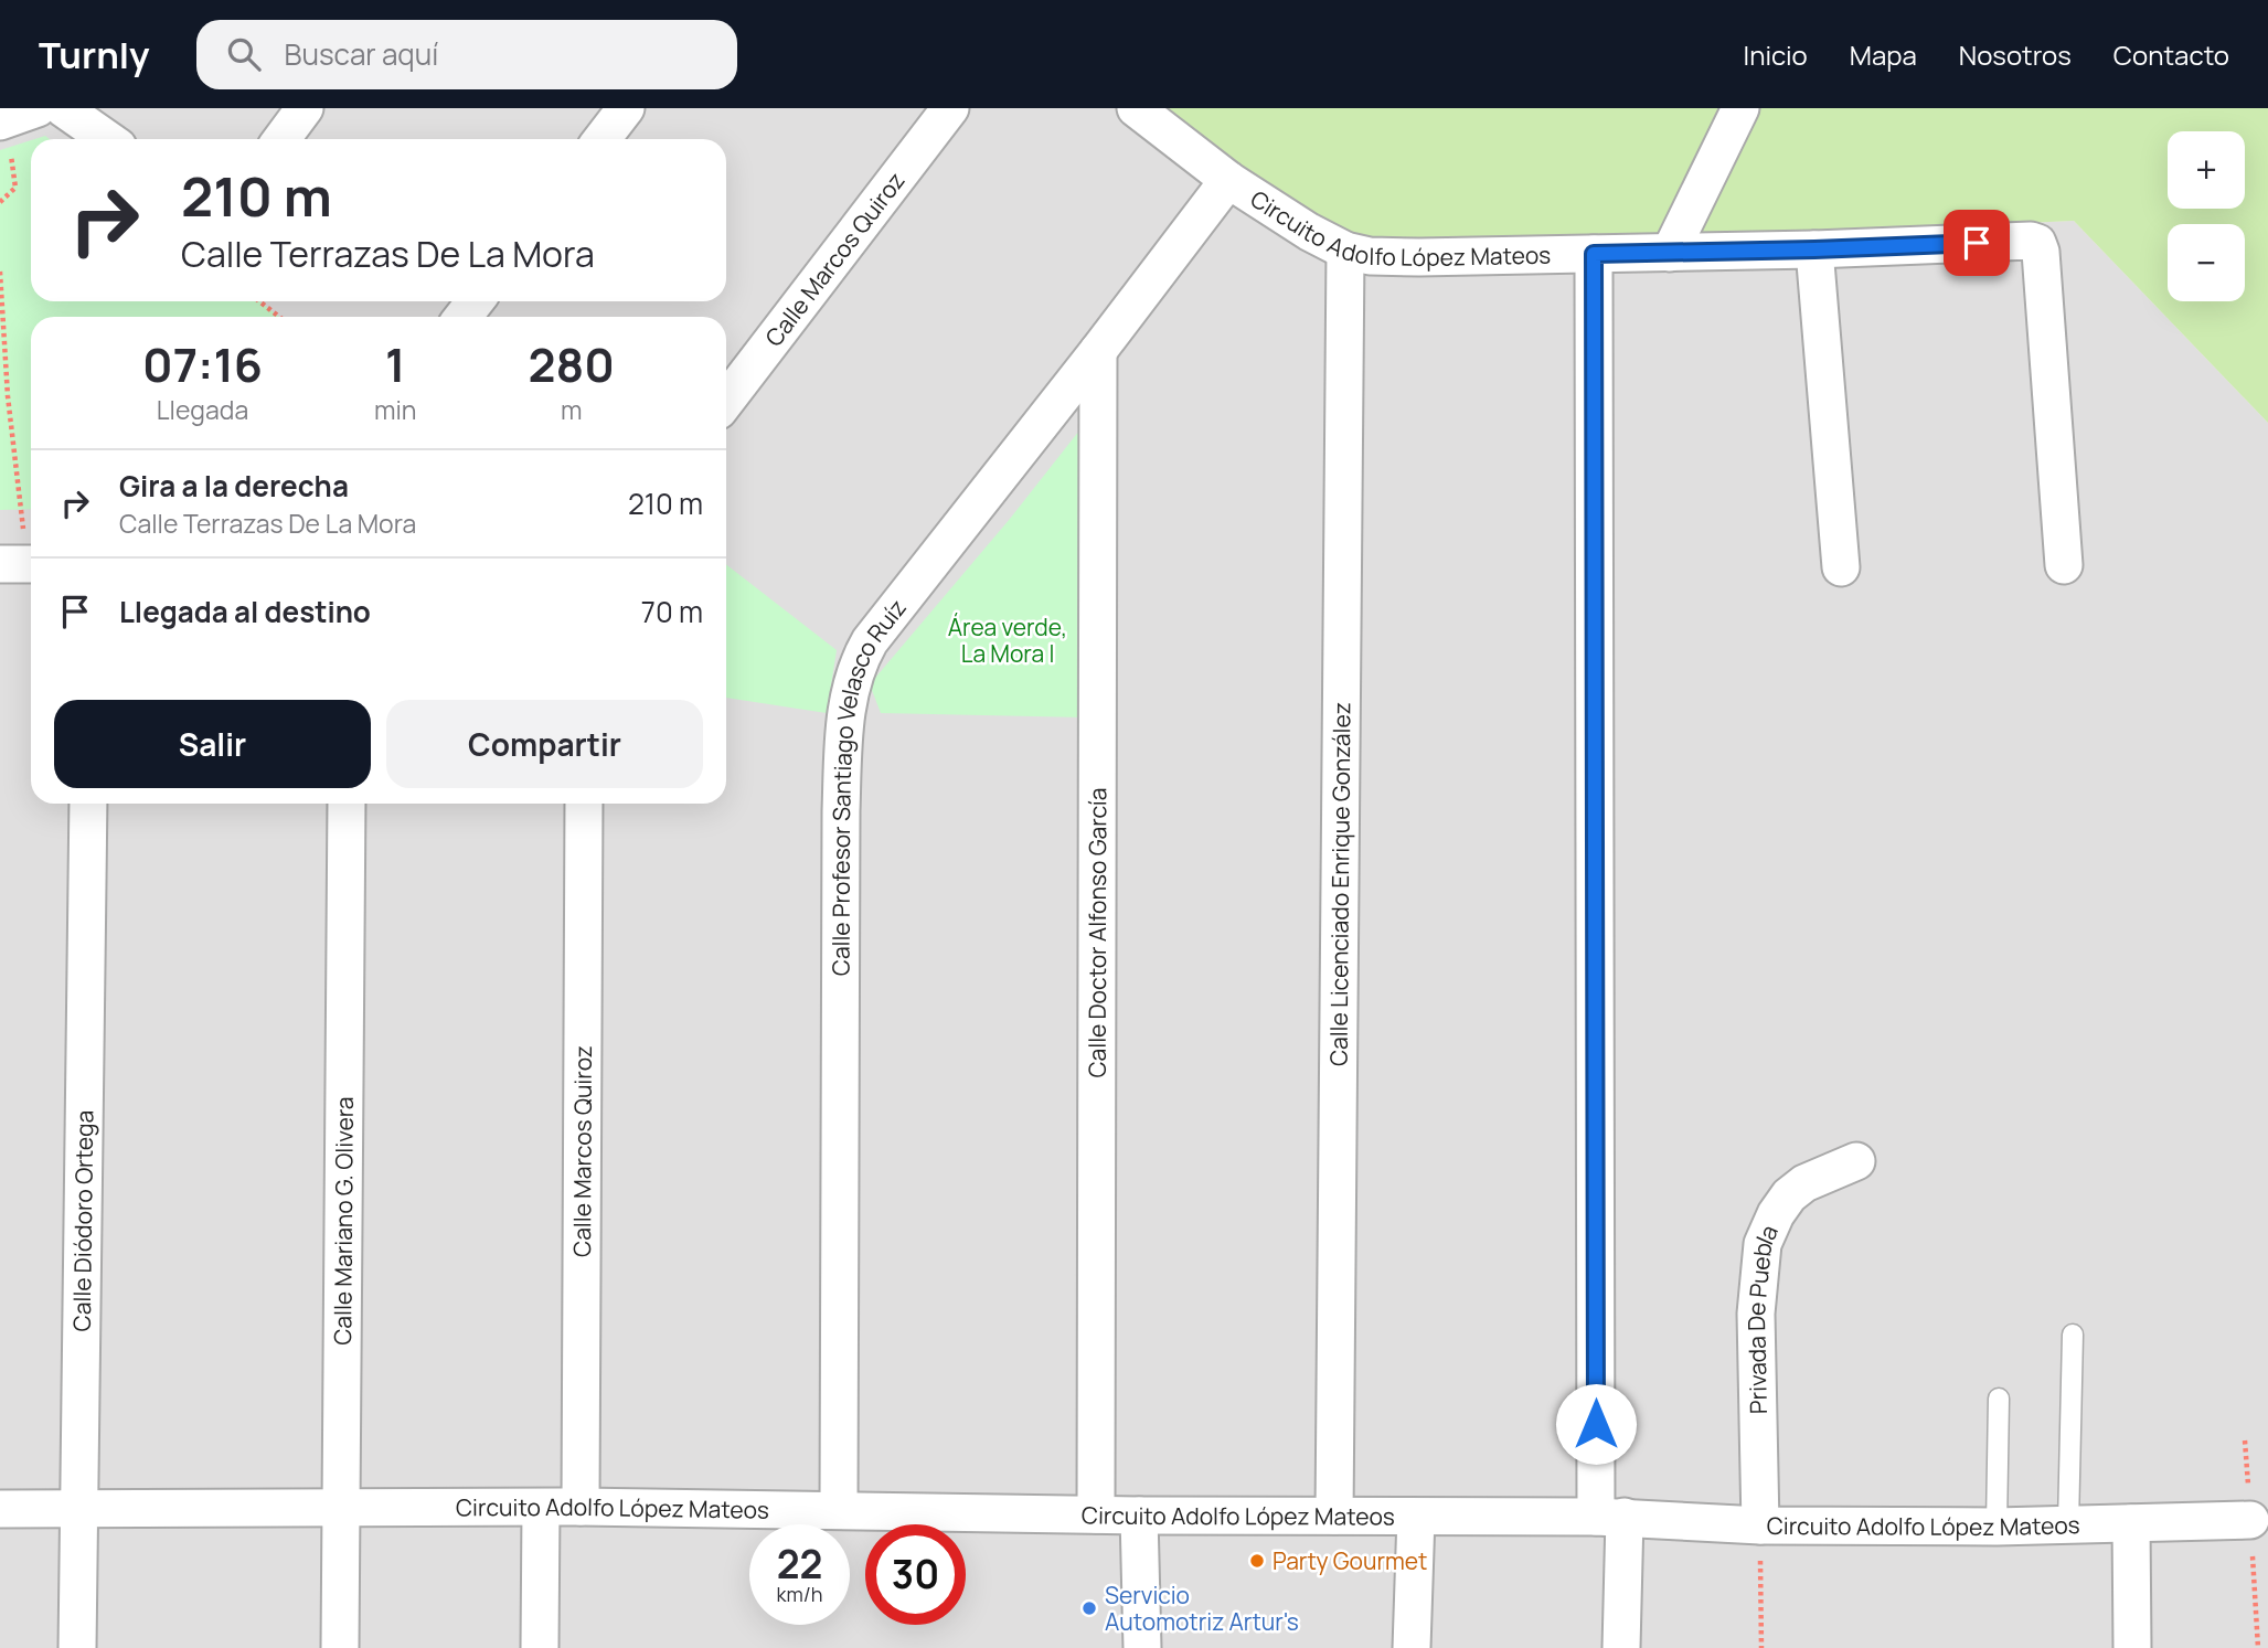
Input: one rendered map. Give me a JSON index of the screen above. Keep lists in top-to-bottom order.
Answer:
{
  "streets": {
    "street": [
      "Circuito Adolfo López Mateos",
      "Calle Marcos Quiroz",
      "Calle Profesor Santiago Velasco Ruíz",
      "Calle Licenciado Enrique González",
      "Calle Doctor Alfonso García",
      "Calle Diódoro Ortega",
      "Calle Mariano G. Olivera",
      "Privada De Puebla"
    ]
  },
  "crossings": [
    ["Circuito Adolfo López Mateos", "Calle Marcos Quiroz"],
    ["Circuito Adolfo López Mateos", "Calle Profesor Santiago Velasco Ruíz"],
    ["Circuito Adolfo López Mateos", "Calle Licenciado Enrique González"],
    ["Circuito Adolfo López Mateos", "Calle Doctor Alfonso García"],
    ["Circuito Adolfo López Mateos", "Calle Diódoro Ortega"],
    ["Circuito Adolfo López Mateos", "Calle Mariano G. Olivera"],
    ["Circuito Adolfo López Mateos", "Privada De Puebla"],
    ["Calle Profesor Santiago Velasco Ruíz", "Calle Doctor Alfonso García"]
  ],
  "parks": ["Área verde, La Mora I"],
  "places": ["Party Gourmet", "Servicio Automotriz Artur's"],
  "page": {
    "header": "Turnly",
    "search": "Buscar aquí",
    "nav": [
      "Inicio",
      "Mapa",
      "Nosotros",
      "Contacto"
    ],
    "map_buttons": ["+", "−"],
    "turn": ["210 m", "Calle Terrazas De La Mora"],
    "eta": [
      "07:16",
      "Llegada",
      "1",
      "min",
      "280",
      "m"
    ],
    "list": [
      {
        "name": "Gira a la derecha",
        "note": "Calle Terrazas De La Mora",
        "value": "210 m"
      },
      {
        "name": "Llegada al destino",
        "value": "70 m"
      }
    ],
    "buttons": ["Salir", "Compartir"],
    "speed": "22 km/h",
    "limit": "30"
  }
}
